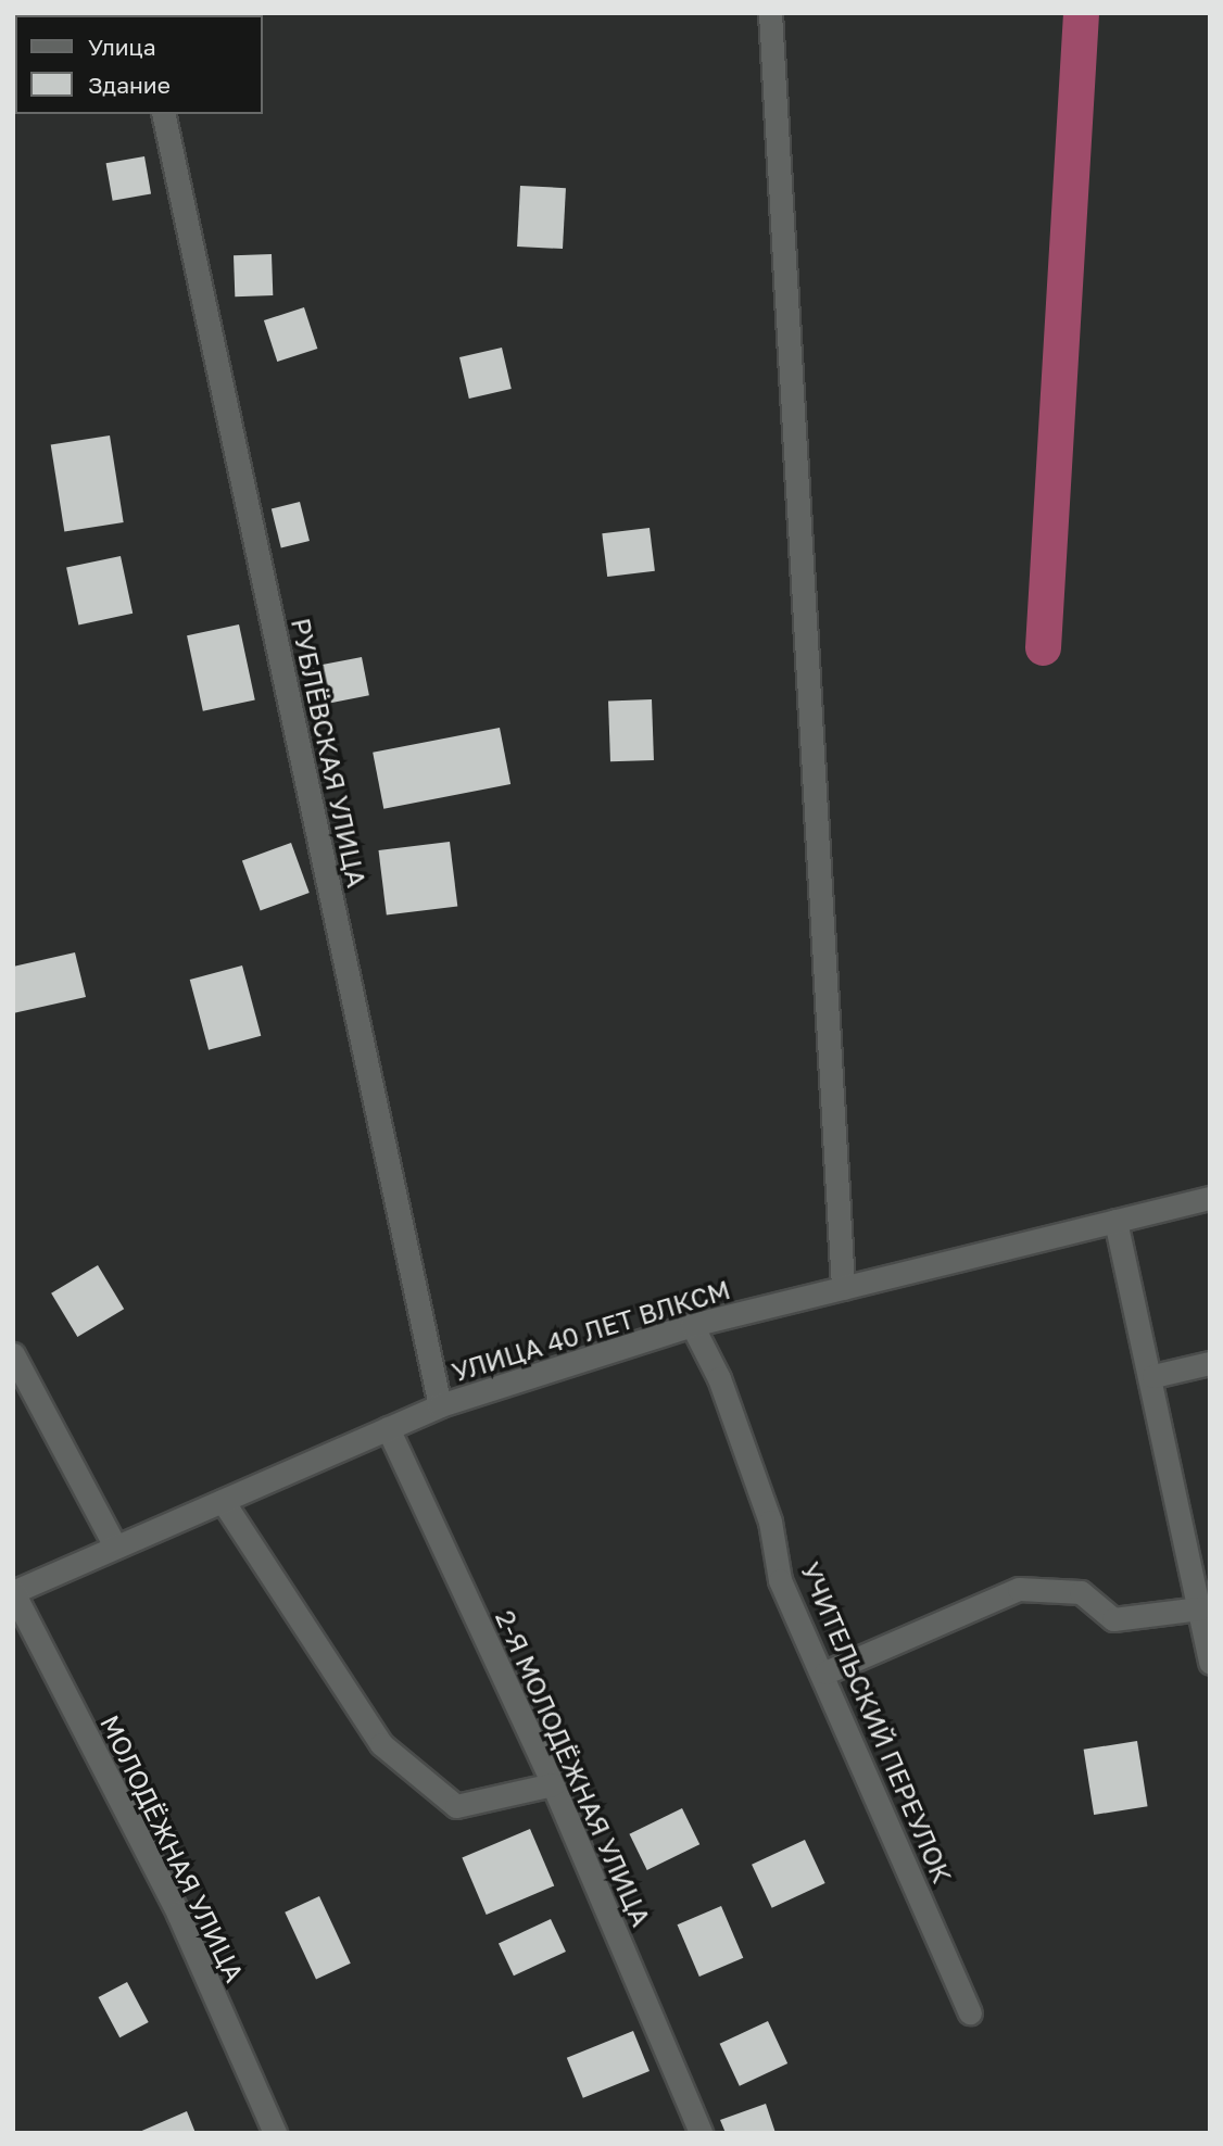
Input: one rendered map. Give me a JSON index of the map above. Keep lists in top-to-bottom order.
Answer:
{
  "streets": {
    "street": [
      "РУБЛЁВСКАЯ УЛИЦА",
      "УЛИЦА 40 ЛЕТ ВЛКСМ",
      "УЧИТЕЛЬСКИЙ ПЕРЕУЛОК",
      "2-Я МОЛОДЁЖНАЯ УЛИЦА",
      "МОЛОДЁЖНАЯ УЛИЦА"
    ]
  },
  "crossings": [
    ["РУБЛЁВСКАЯ УЛИЦА", "УЛИЦА 40 ЛЕТ ВЛКСМ"],
    ["УЛИЦА 40 ЛЕТ ВЛКСМ", "УЧИТЕЛЬСКИЙ ПЕРЕУЛОК"],
    ["УЛИЦА 40 ЛЕТ ВЛКСМ", "2-Я МОЛОДЁЖНАЯ УЛИЦА"],
    ["УЛИЦА 40 ЛЕТ ВЛКСМ", "МОЛОДЁЖНАЯ УЛИЦА"]
  ],
  "legend": ["Улица", "Здание"]
}
